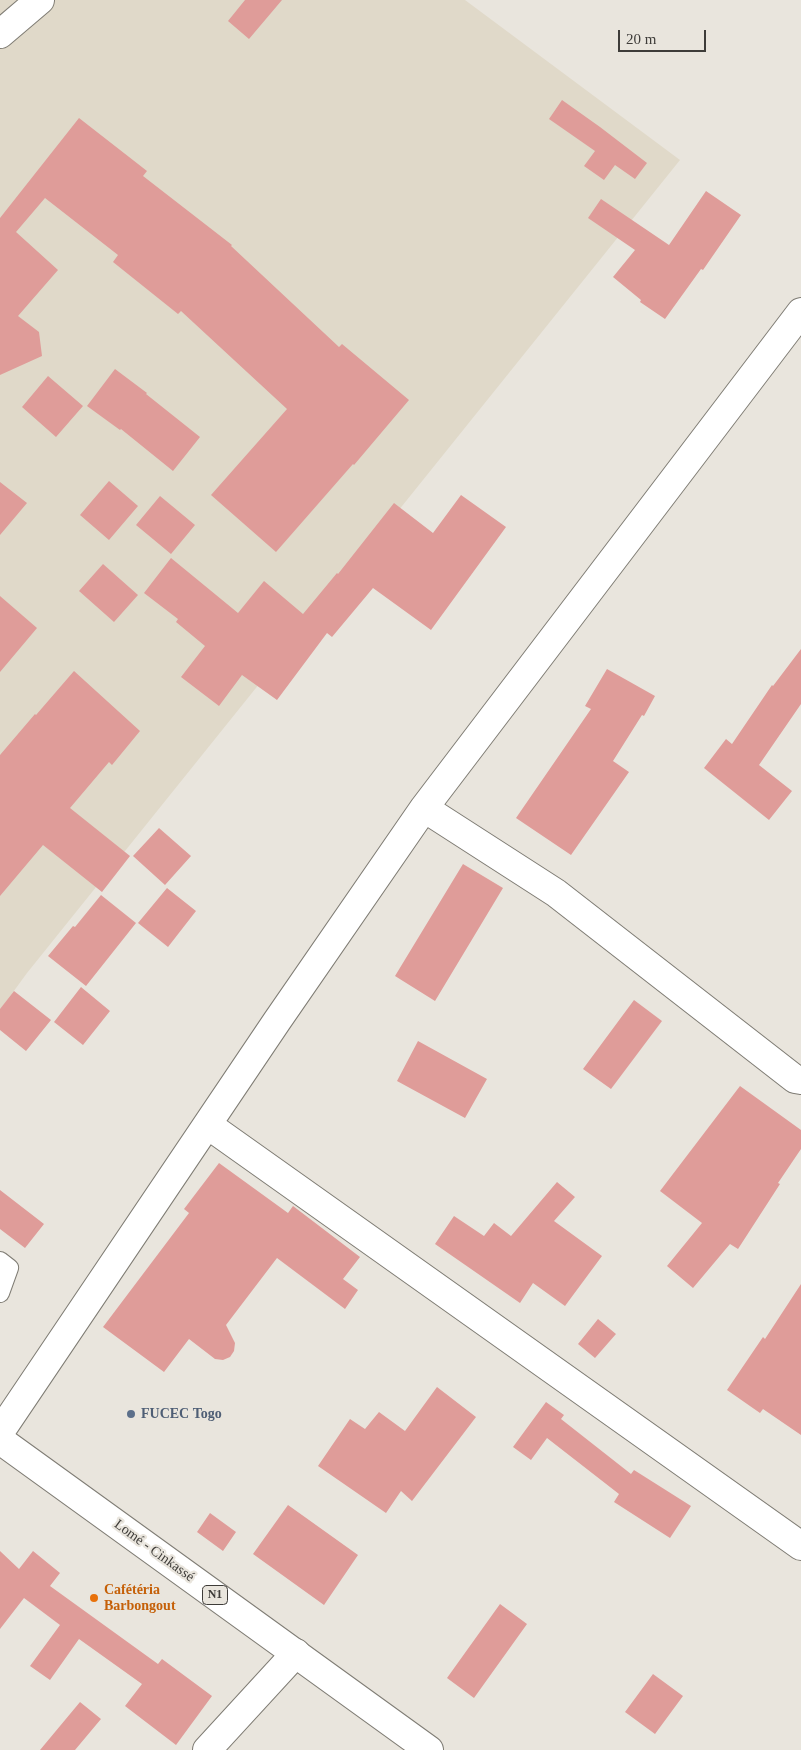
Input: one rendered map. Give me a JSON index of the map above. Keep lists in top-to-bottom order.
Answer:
{
  "streets": {
    "main road": ["Lomé - Cinkassé", "N1"]
  },
  "places": ["FUCEC Togo", "Cafétéria Barbongout"],
  "scale_bar": "20 m"
}
